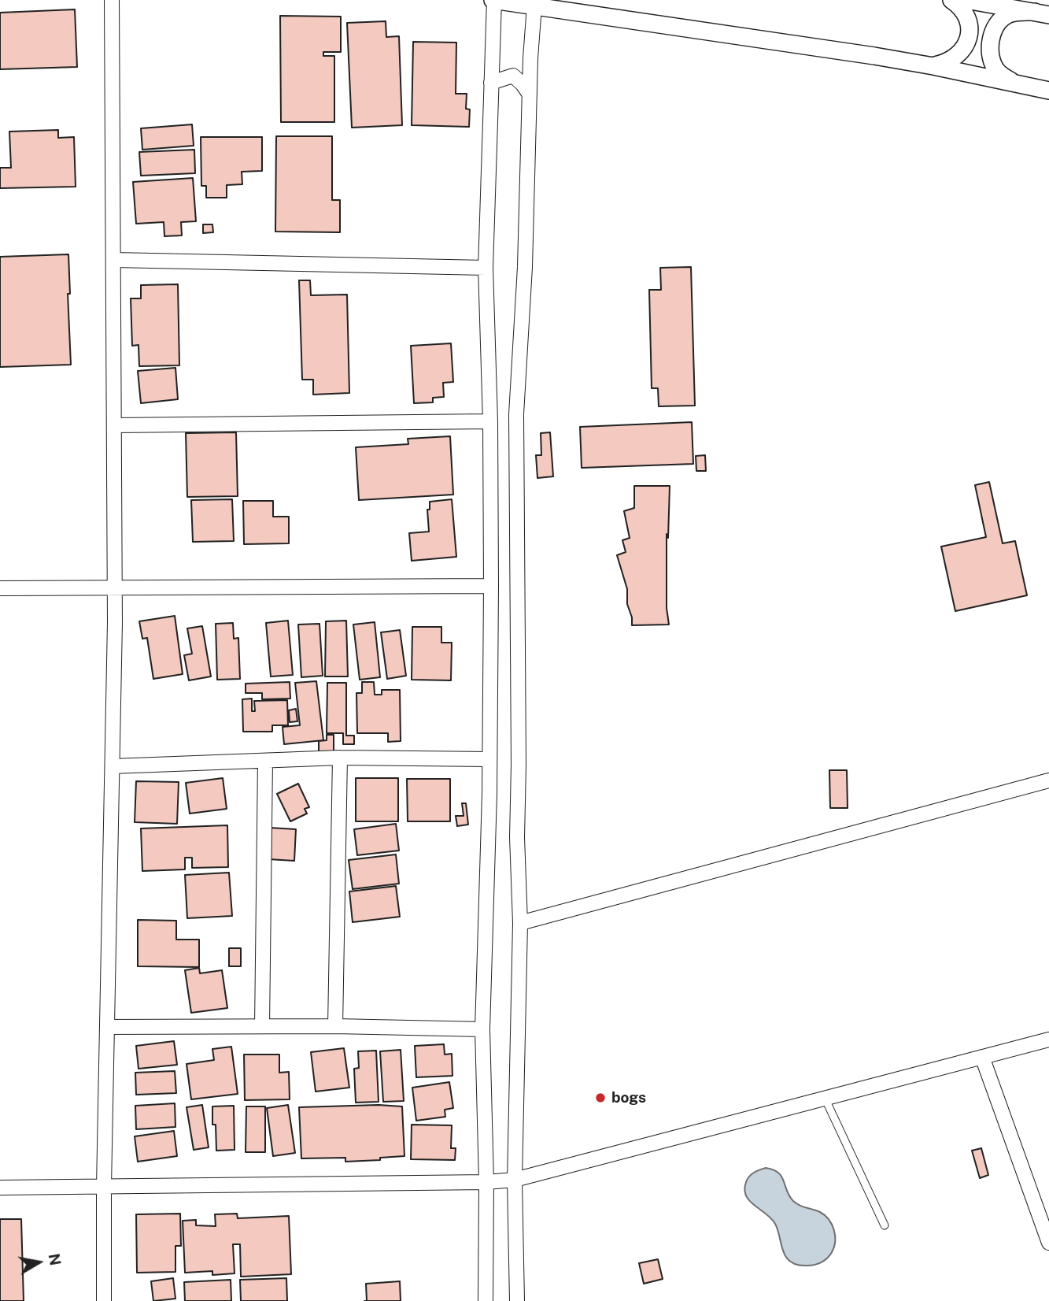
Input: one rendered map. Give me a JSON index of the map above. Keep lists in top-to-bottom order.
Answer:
{
  "places": ["bogs"],
  "north": "right"
}
